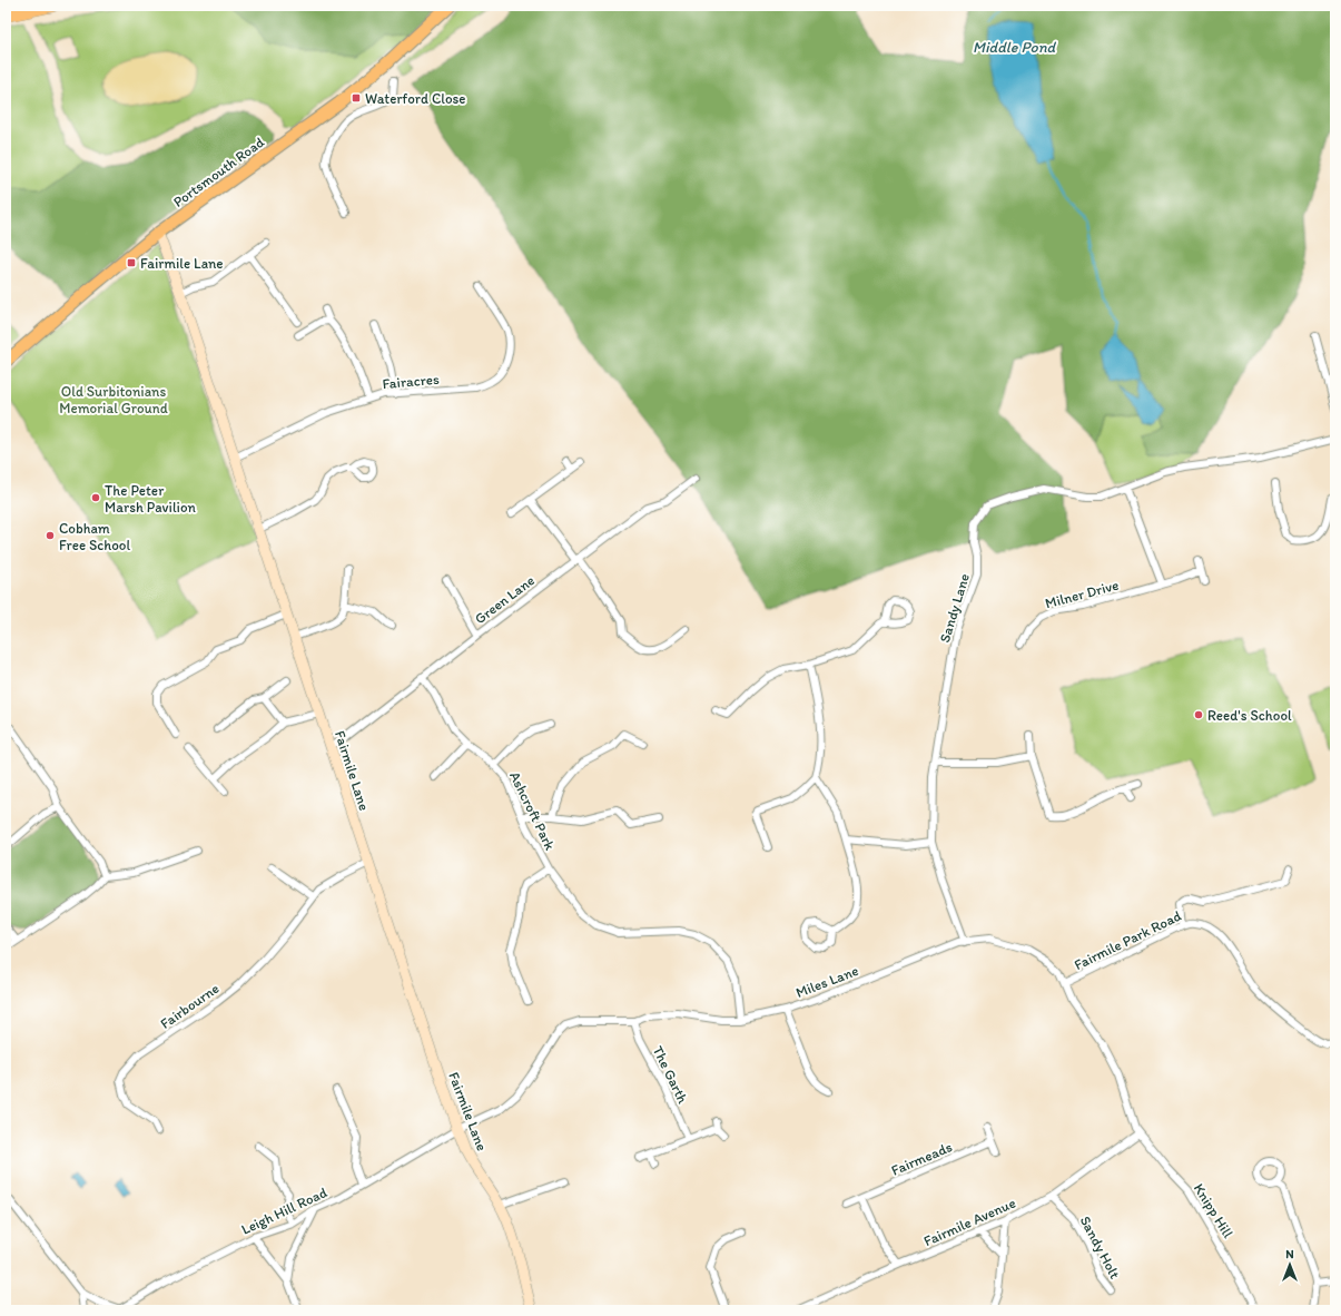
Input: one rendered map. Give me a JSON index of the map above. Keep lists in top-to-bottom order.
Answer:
{
  "streets": {
    "main road": ["Portsmouth Road"],
    "street": [
      "Fairacres",
      "Milner Drive",
      "Green Lane",
      "Sandy Lane",
      "Fairmile Lane",
      "Ashcroft Park",
      "Fairmile Park Road",
      "Miles Lane",
      "Fairbourne",
      "The Garth",
      "Fairmeads",
      "Leigh Hill Road",
      "Knipp Hill",
      "Fairmile Avenue",
      "Sandy Holt"
    ]
  },
  "crossings": [
    ["Portsmouth Road", "Fairmile Lane"],
    ["Fairacres", "Fairmile Lane"],
    ["Green Lane", "Fairmile Lane"],
    ["Green Lane", "Ashcroft Park"],
    ["Sandy Lane", "Miles Lane"],
    ["Fairmile Lane", "Miles Lane"],
    ["Fairmile Lane", "Fairbourne"],
    ["Fairmile Lane", "Leigh Hill Road"],
    ["Ashcroft Park", "Miles Lane"],
    ["Fairmile Park Road", "Miles Lane"],
    ["Miles Lane", "The Garth"],
    ["Miles Lane", "Leigh Hill Road"],
    ["Miles Lane", "Knipp Hill"],
    ["Miles Lane", "Fairmile Avenue"],
    ["Knipp Hill", "Fairmile Avenue"],
    ["Fairmile Avenue", "Sandy Holt"]
  ],
  "water": ["Middle Pond"],
  "parks": ["Old Surbitonians Memorial Ground"],
  "places": {
    "transit": ["Waterford Close", "Fairmile Lane"],
    "other": ["The Peter Marsh Pavilion", "Cobham Free School", "Reed's School"]
  },
  "north": "top"
}
